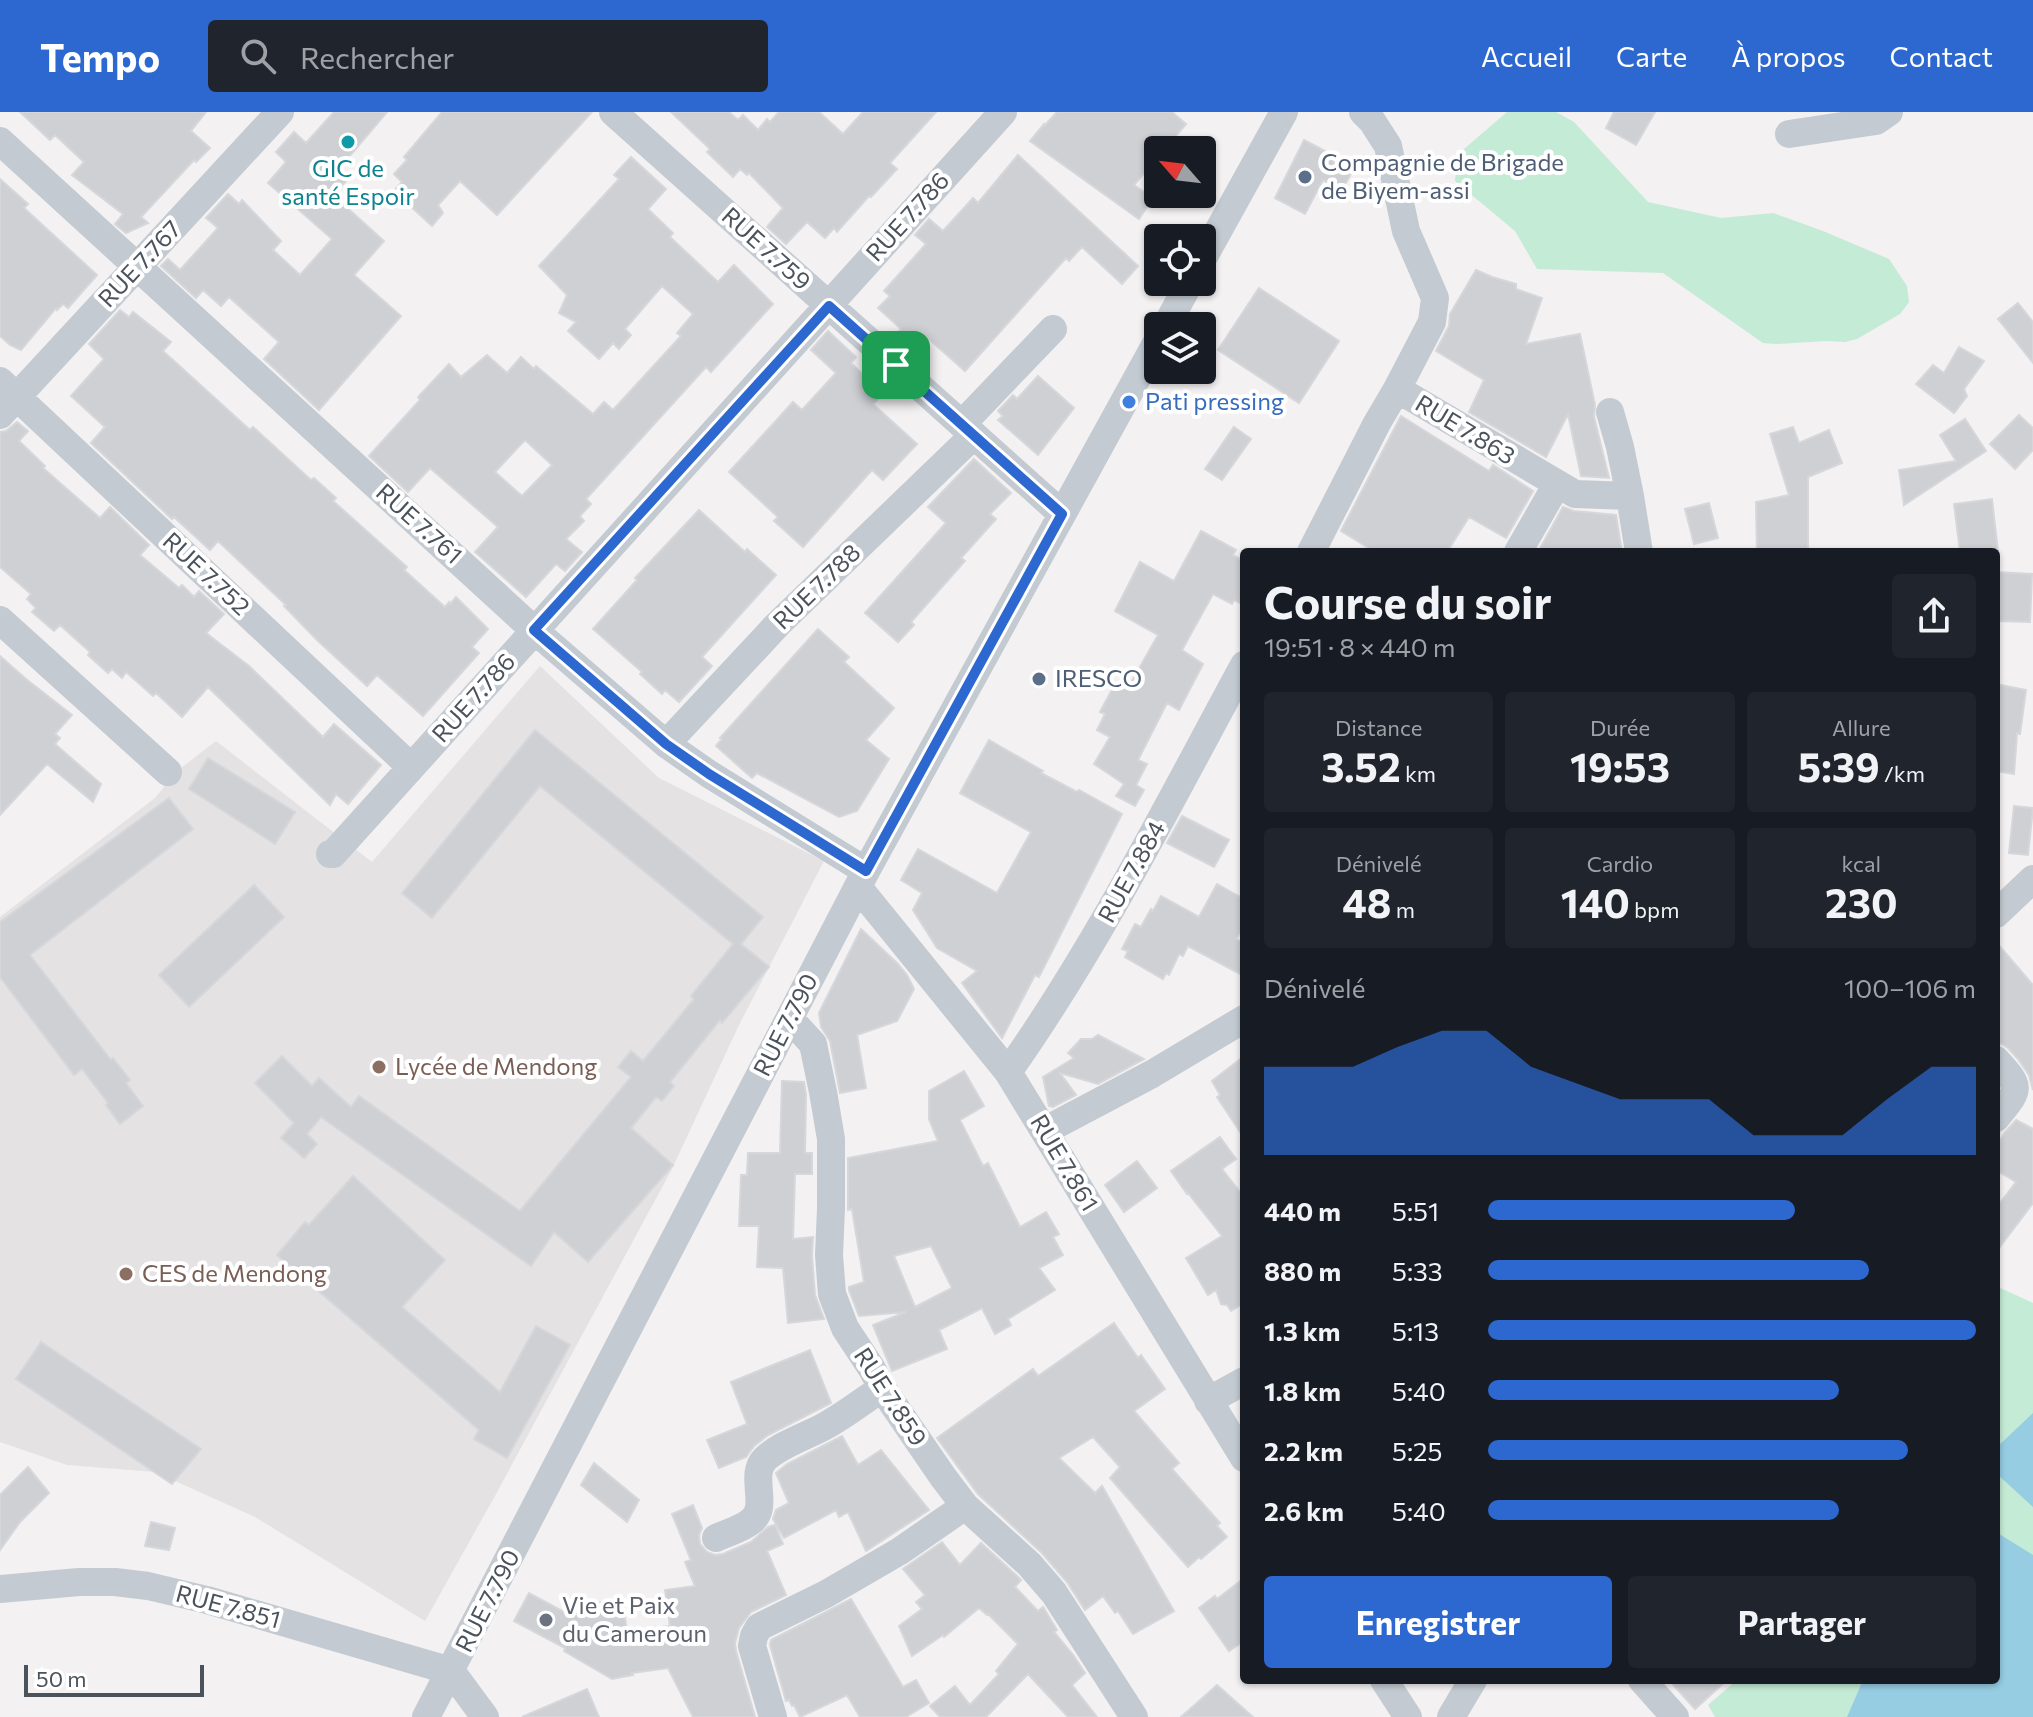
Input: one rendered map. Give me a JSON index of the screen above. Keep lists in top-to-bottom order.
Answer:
{
  "streets": {
    "street": [
      "RUE 7.786",
      "RUE 7.759",
      "RUE 7.767",
      "RUE 7.863",
      "RUE 7.761",
      "RUE 7.752",
      "RUE 7.788",
      "RUE 7.884",
      "RUE 7.790",
      "RUE 7.861",
      "RUE 7.859",
      "RUE 7.851"
    ]
  },
  "crossings": [
    ["RUE 7.786", "RUE 7.759"],
    ["RUE 7.786", "RUE 7.761"],
    ["RUE 7.786", "RUE 7.752"],
    ["RUE 7.759", "RUE 7.788"],
    ["RUE 7.759", "RUE 7.790"],
    ["RUE 7.767", "RUE 7.761"],
    ["RUE 7.767", "RUE 7.752"],
    ["RUE 7.761", "RUE 7.788"],
    ["RUE 7.761", "RUE 7.790"],
    ["RUE 7.761", "RUE 7.861"],
    ["RUE 7.884", "RUE 7.861"],
    ["RUE 7.790", "RUE 7.861"],
    ["RUE 7.790", "RUE 7.859"],
    ["RUE 7.790", "RUE 7.851"]
  ],
  "places": [
    "GIC de santé Espoir",
    "Compagnie de Brigade de Biyem-assi",
    "Pati pressing",
    "IRESCO",
    "Lycée de Mendong",
    "CES de Mendong",
    "Vie et Paix du Cameroun"
  ],
  "scale_bar": "50 m",
  "north": "top left",
  "page": {
    "header": "Tempo",
    "search": "Rechercher",
    "nav": [
      "Accueil",
      "Carte",
      "À propos",
      "Contact"
    ],
    "heading": ["Course du soir", "19:51 · 8 × 440 m"],
    "stats": [
      ["Distance", "3.52 km"],
      ["Durée", "19:53"],
      ["Allure", "5:39 /km"],
      ["Dénivelé", "48 m"],
      ["Cardio", "140 bpm"],
      ["kcal", "230"]
    ],
    "chart": ["Dénivelé", "100–106 m"],
    "list": [
      {
        "name": "440 m",
        "note": "5:51"
      },
      {
        "name": "880 m",
        "note": "5:33"
      },
      {
        "name": "1.3 km",
        "note": "5:13"
      },
      {
        "name": "1.8 km",
        "note": "5:40"
      },
      {
        "name": "2.2 km",
        "note": "5:25"
      },
      {
        "name": "2.6 km",
        "note": "5:40"
      }
    ],
    "buttons": ["Enregistrer", "Partager"],
    "scale": "50 m"
  }
}
